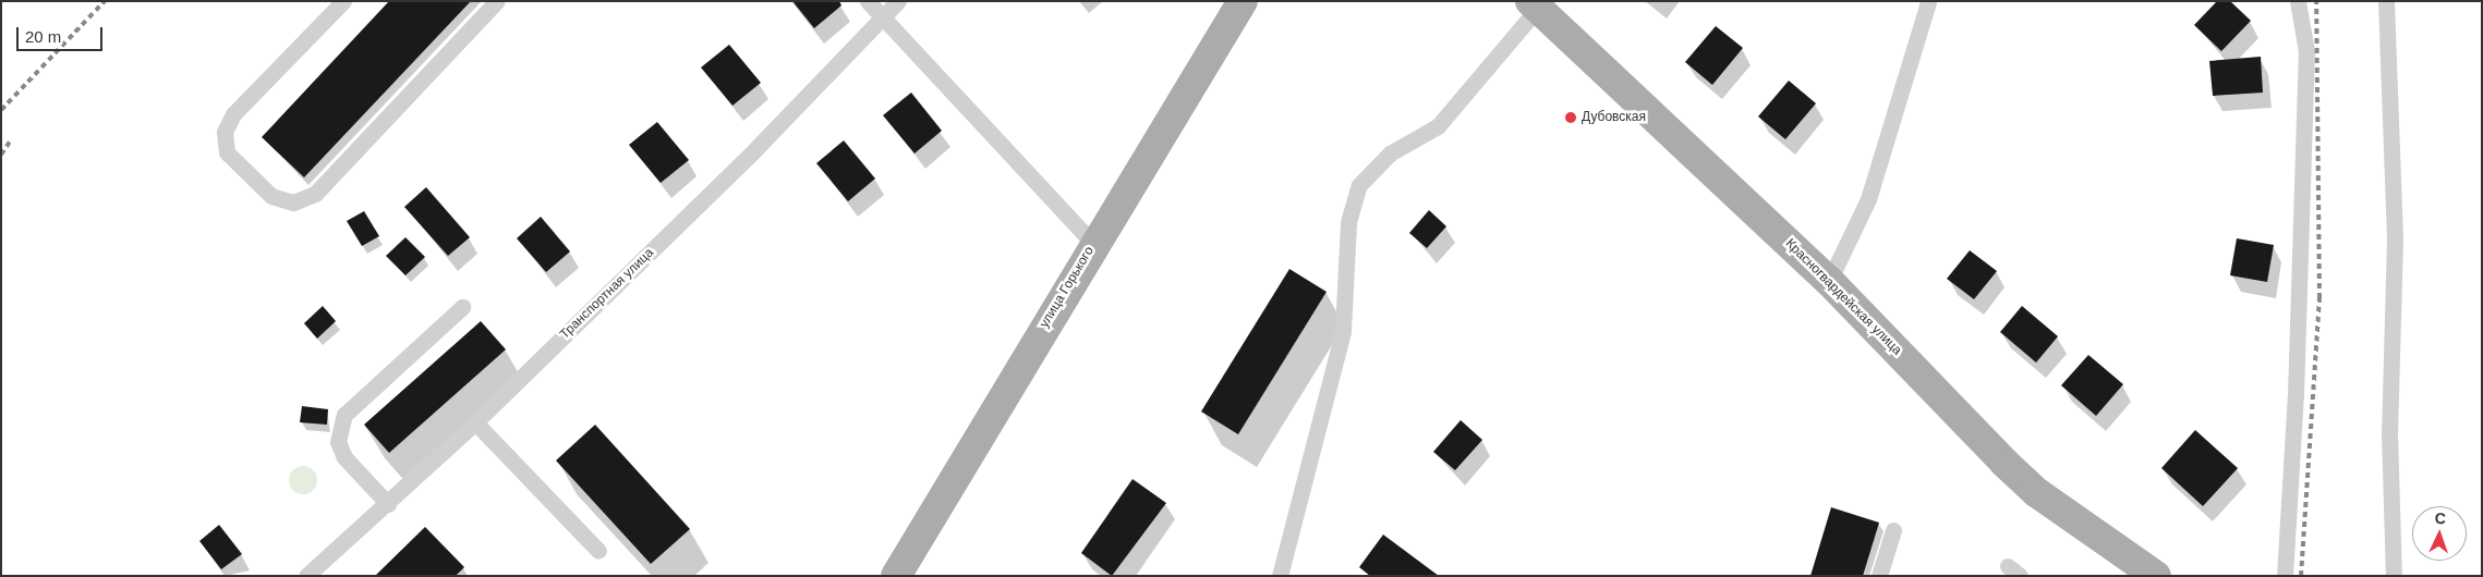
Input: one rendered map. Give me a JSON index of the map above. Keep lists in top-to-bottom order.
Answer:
{
  "streets": {
    "main road": ["улица Горького", "Красногвардейская улица"],
    "lane": ["Транспортная улица"]
  },
  "places": ["Дубовская"],
  "scale_bar": "20 m",
  "north": "top"
}
